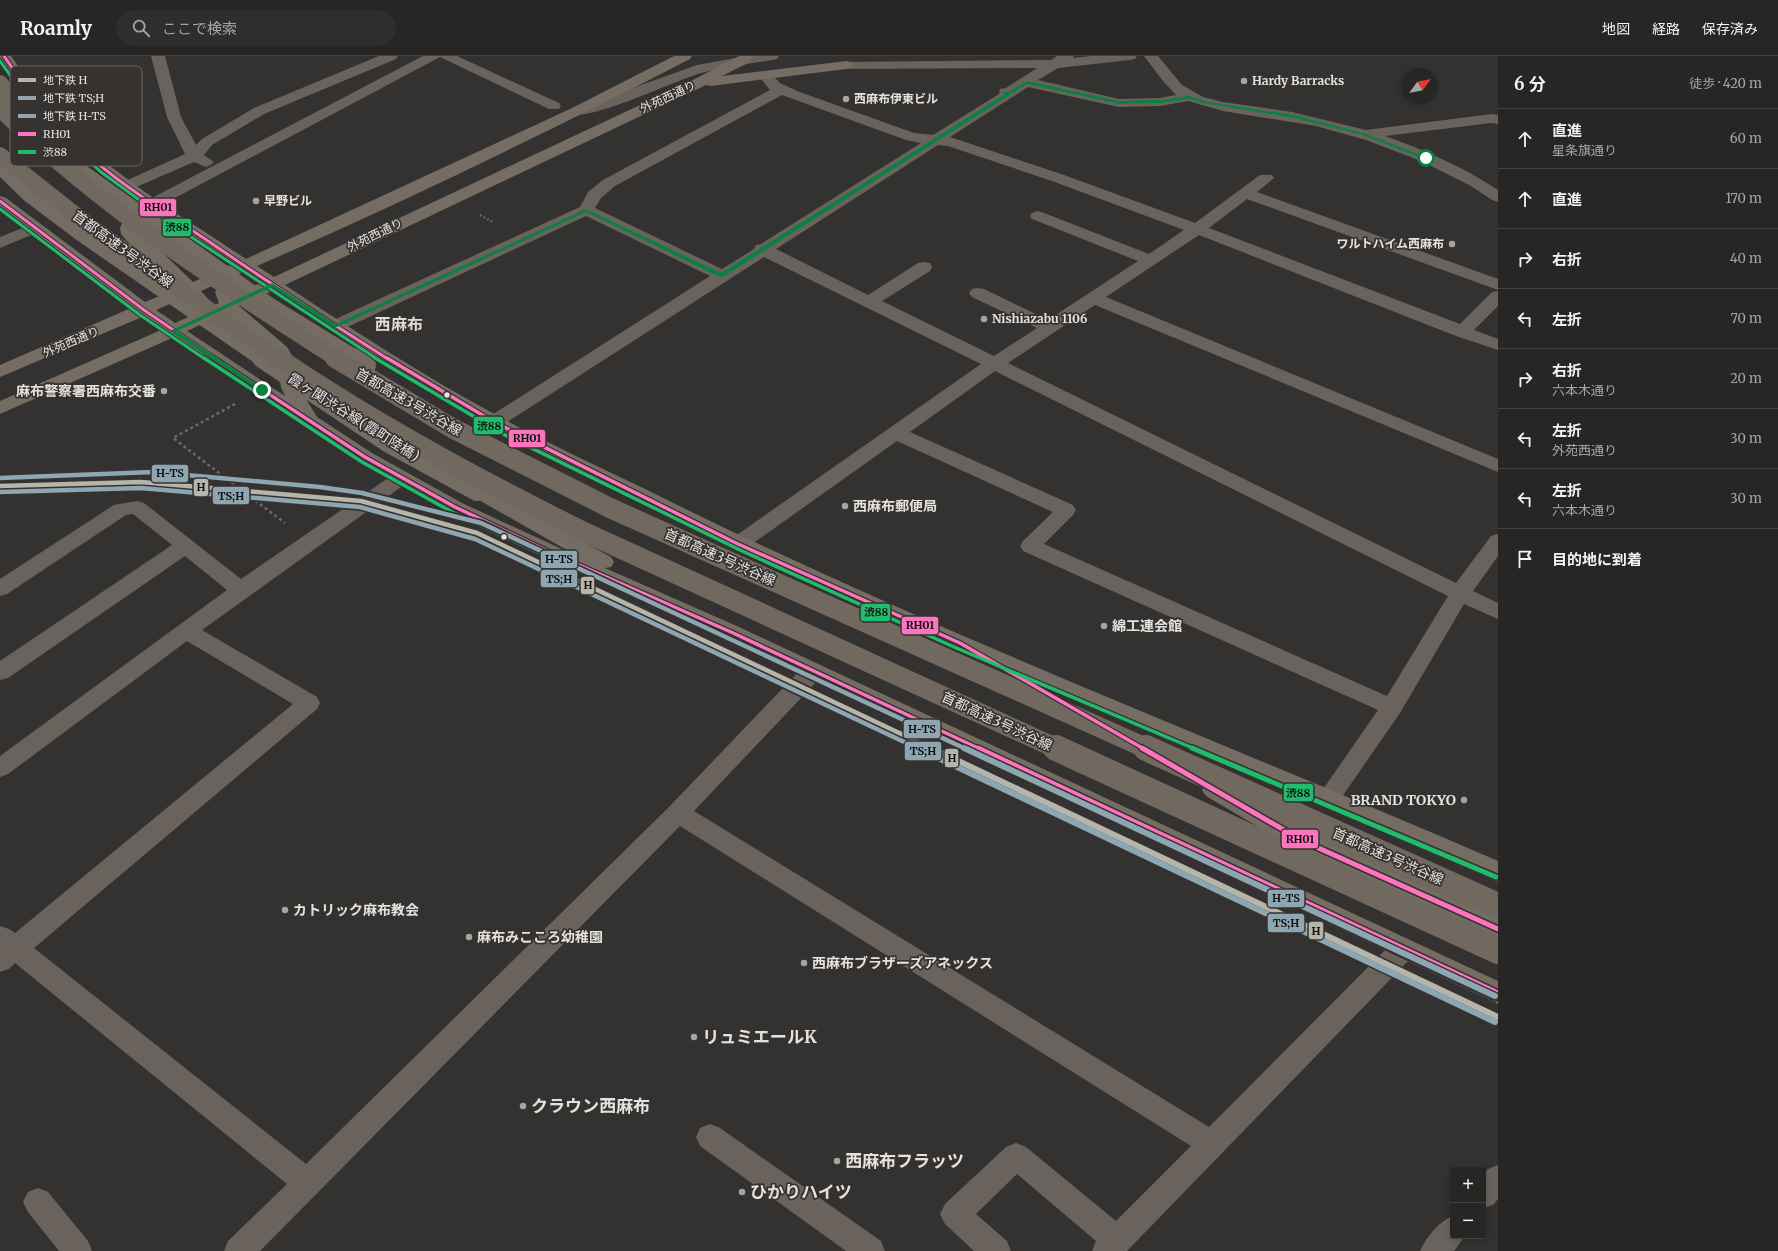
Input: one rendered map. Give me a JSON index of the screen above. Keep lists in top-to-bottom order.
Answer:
{
  "streets": {
    "highway": ["首都高速3号渋谷線"],
    "main road": ["外苑西通り", "霞ヶ関渋谷線(霞町陸橋)"]
  },
  "districts": ["西麻布"],
  "places": [
    "Hardy Barracks",
    "西麻布伊東ビル",
    "早野ビル",
    "ワルトハイム西麻布",
    "Nishiazabu 1106",
    "麻布警察署西麻布交番",
    "西麻布郵便局",
    "綿工連会館",
    "BRAND TOKYO",
    "カトリック麻布教会",
    "麻布みこころ幼稚園",
    "西麻布ブラザーズアネックス",
    "リュミエールK",
    "クラウン西麻布",
    "西麻布フラッツ",
    "ひかりハイツ"
  ],
  "lines": [
    "transit line RH01",
    "transit line 渋88",
    "metro line H-TS",
    "metro line H",
    "metro line TS;H"
  ],
  "legend": [
    "地下鉄 H",
    "地下鉄 TS;H",
    "地下鉄 H-TS",
    "RH01",
    "渋88"
  ],
  "north": "top right",
  "page": {
    "header": "Roamly",
    "search": "ここで検索",
    "nav": ["地図", "経路", "保存済み"],
    "heading": ["6 分", "徒歩 · 420 m"],
    "list": [
      ["直進", "星条旗通り", "60 m"],
      ["直進", "170 m"],
      ["右折", "40 m"],
      ["左折", "70 m"],
      ["右折", "六本木通り", "20 m"],
      ["左折", "外苑西通り", "30 m"],
      ["左折", "六本木通り", "30 m"],
      "目的地に到着"
    ],
    "map_buttons": ["+", "−"]
  }
}
